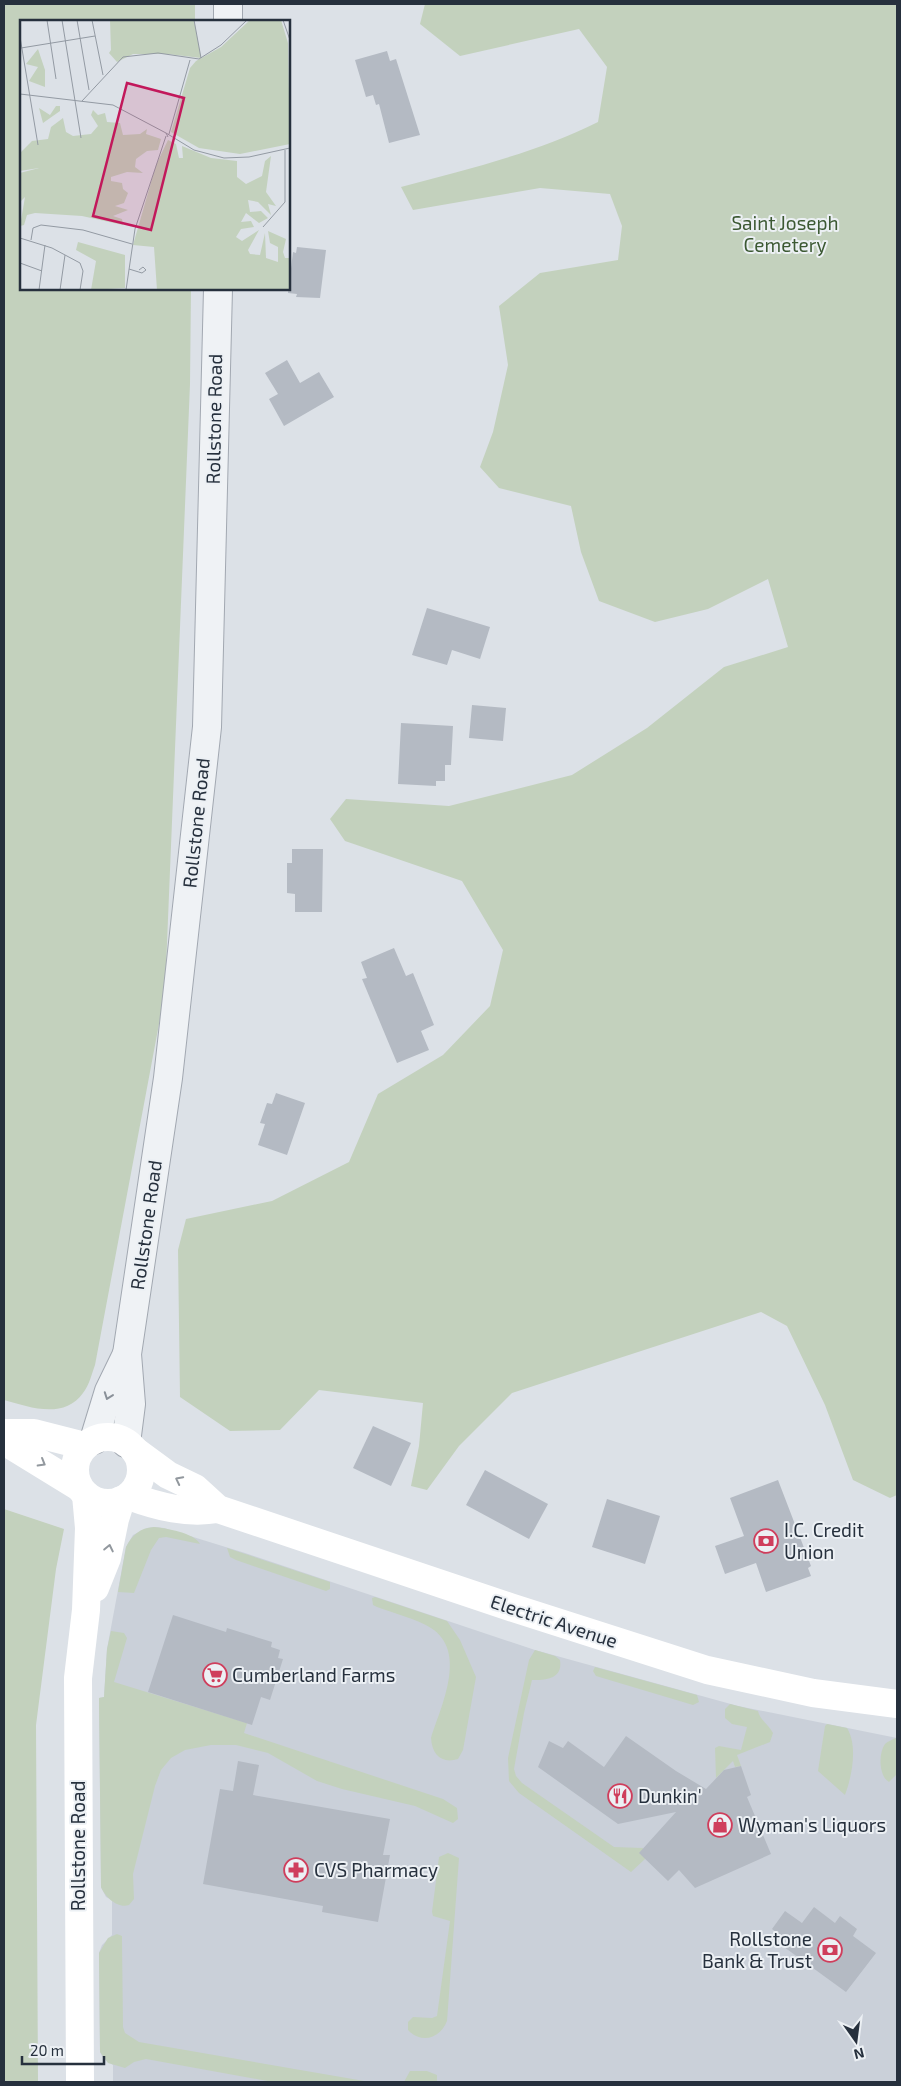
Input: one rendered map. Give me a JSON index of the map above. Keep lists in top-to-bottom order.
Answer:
{
  "streets": {
    "main road": ["Rollstone Road", "Electric Avenue"]
  },
  "crossings": [
    ["Rollstone Road", "Electric Avenue"]
  ],
  "parks": ["Saint Joseph Cemetery"],
  "places": {
    "bank": ["I.C. Credit Union", "Rollstone Bank & Trust"],
    "supermarket": ["Cumberland Farms"],
    "restaurant": ["Dunkin'"],
    "shop": ["Wyman's Liquors"],
    "pharmacy": ["CVS Pharmacy"]
  },
  "scale_bar": "20 m",
  "north": "bottom"
}
